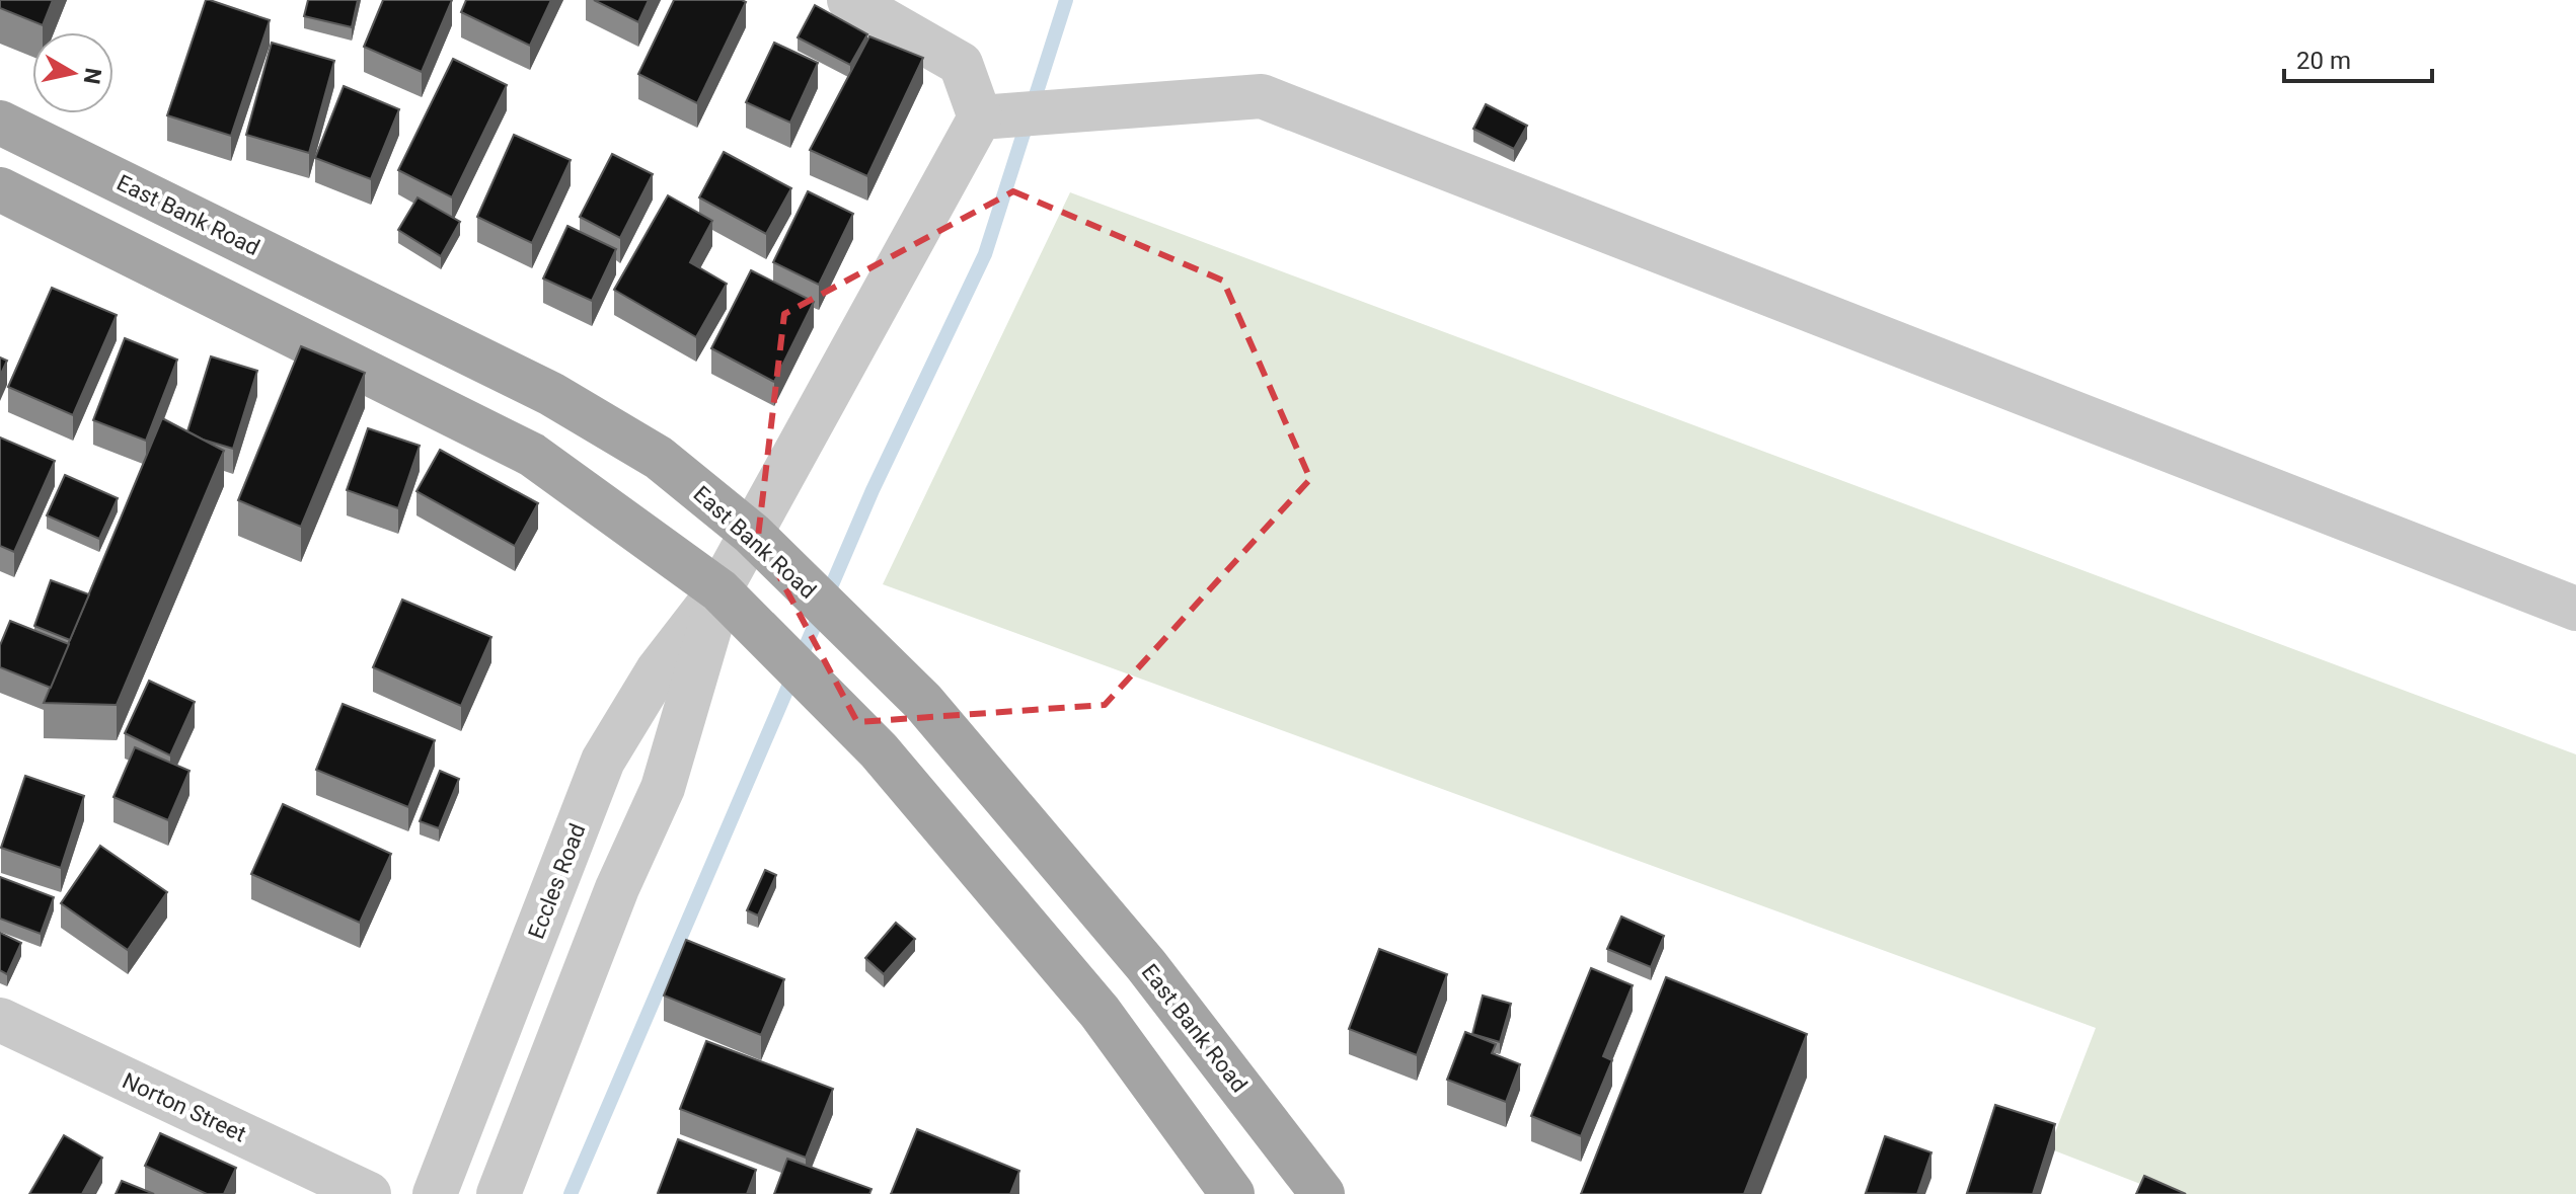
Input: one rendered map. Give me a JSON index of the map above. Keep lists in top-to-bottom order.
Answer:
{
  "streets": {
    "main road": ["East Bank Road"],
    "street": ["Eccles Road", "Norton Street"]
  },
  "crossings": [
    ["East Bank Road", "Eccles Road"]
  ],
  "scale_bar": "20 m",
  "north": "right"
}
